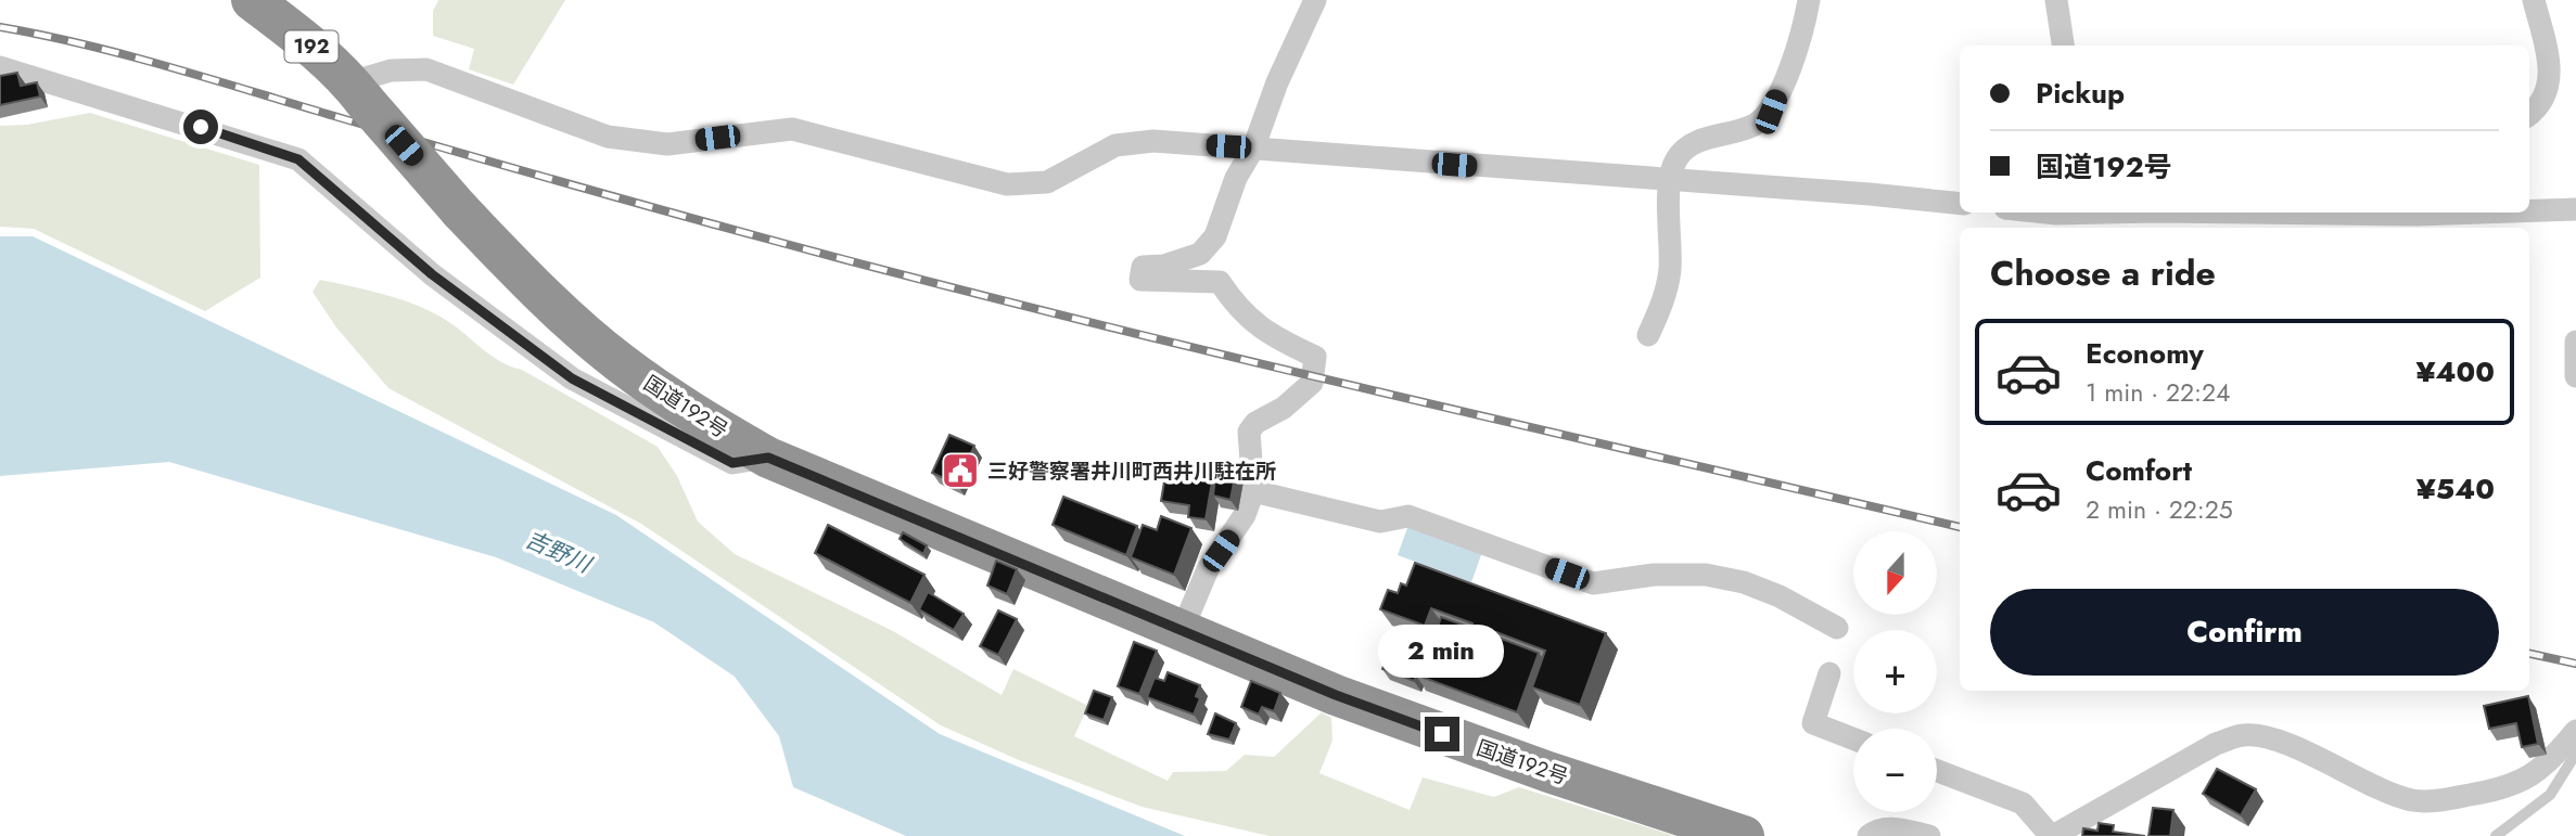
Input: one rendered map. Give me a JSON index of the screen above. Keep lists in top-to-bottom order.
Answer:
{
  "streets": {
    "highway": ["192", "国道192号"]
  },
  "water": ["吉野川"],
  "places": {
    "public building": ["三好警察署井川町西井川駐在所"]
  },
  "north": "bottom",
  "page": {
    "banner": ["Pickup", "国道192号"],
    "heading": "Choose a ride",
    "list": [
      {
        "name": "Economy",
        "note": "1 min · 22:24",
        "value": "¥400"
      },
      {
        "name": "Comfort",
        "note": "2 min · 22:25",
        "value": "¥540"
      }
    ],
    "map_buttons": ["+", "−"],
    "buttons": "Confirm",
    "bubble": "2 min"
  }
}
